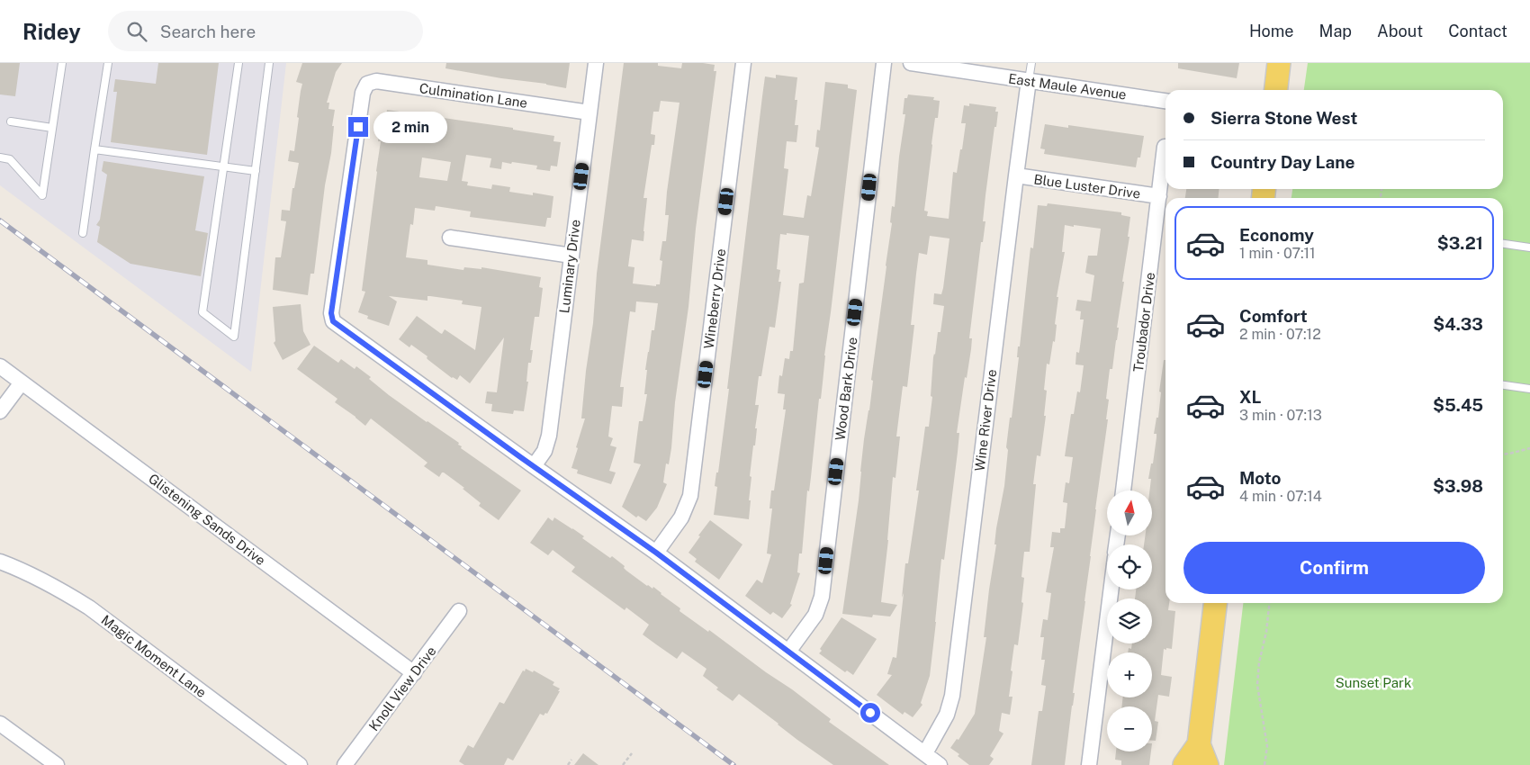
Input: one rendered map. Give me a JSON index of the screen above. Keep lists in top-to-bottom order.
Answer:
{
  "streets": {
    "street": [
      "East Maule Avenue",
      "Culmination Lane",
      "Blue Luster Drive",
      "Luminary Drive",
      "Wineberry Drive",
      "Troubador Drive",
      "Wood Bark Drive",
      "Wine River Drive",
      "Glistening Sands Drive",
      "Magic Moment Lane",
      "Knoll View Drive"
    ]
  },
  "crossings": [
    ["East Maule Avenue", "Wine River Drive"],
    ["Culmination Lane", "Luminary Drive"],
    ["Blue Luster Drive", "Troubador Drive"],
    ["Blue Luster Drive", "Wine River Drive"],
    ["Glistening Sands Drive", "Knoll View Drive"]
  ],
  "parks": ["Sunset Park"],
  "north": "top",
  "page": {
    "header": "Ridey",
    "search": "Search here",
    "nav": [
      "Home",
      "Map",
      "About",
      "Contact"
    ],
    "banner": ["Sierra Stone West", "Country Day Lane"],
    "bubble": "2 min",
    "list": [
      {
        "name": "Economy",
        "note": "1 min · 07:11",
        "value": "$3.21"
      },
      {
        "name": "Comfort",
        "note": "2 min · 07:12",
        "value": "$4.33"
      },
      {
        "name": "XL",
        "note": "3 min · 07:13",
        "value": "$5.45"
      },
      {
        "name": "Moto",
        "note": "4 min · 07:14",
        "value": "$3.98"
      }
    ],
    "map_buttons": ["+", "−"],
    "buttons": "Confirm"
  }
}
